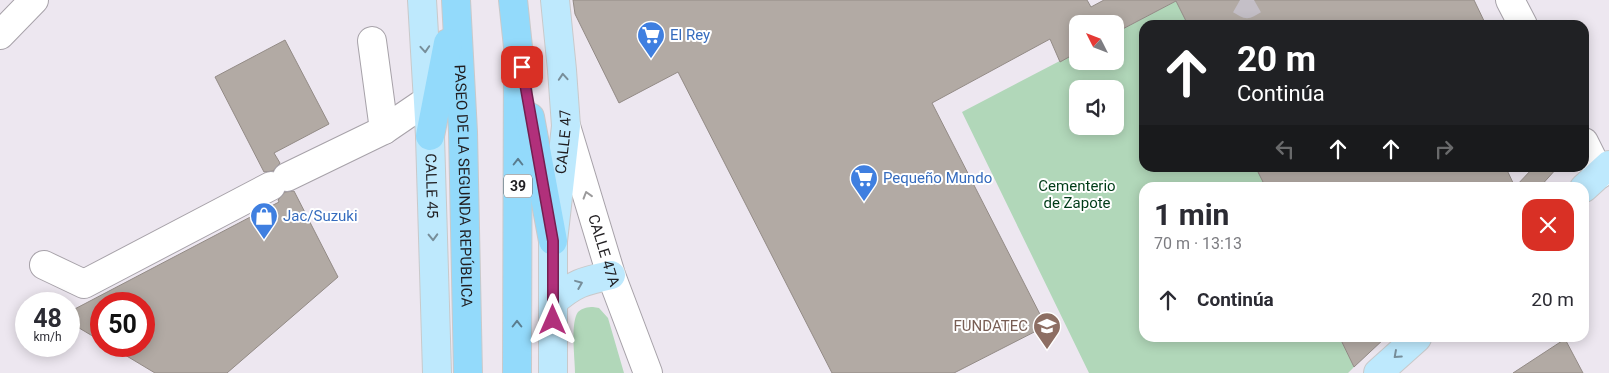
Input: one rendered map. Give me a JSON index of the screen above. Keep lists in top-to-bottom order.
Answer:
{
  "streets": {
    "highway": ["PASEO DE LA SEGUNDA REPÚBLICA", "39"],
    "main road": ["CALLE 47", "CALLE 45"],
    "street": ["CALLE 47A"]
  },
  "crossings": [
    ["CALLE 47", "CALLE 47A"]
  ],
  "one_way": ["CALLE 45", "CALLE 47A"],
  "parks": ["Cementerio de Zapote"],
  "places": {
    "supermarket": ["El Rey", "Pequeño Mundo"],
    "shop": ["Jac/Suzuki"],
    "school or university": ["FUNDATEC"]
  },
  "north": "top left",
  "page": {
    "turn": ["20 m", "Continúa"],
    "heading": ["1 min", "70 m · 13:13"],
    "list": [
      {
        "name": "Continúa",
        "value": "20 m"
      }
    ],
    "speed": "48 km/h",
    "limit": "50"
  }
}
